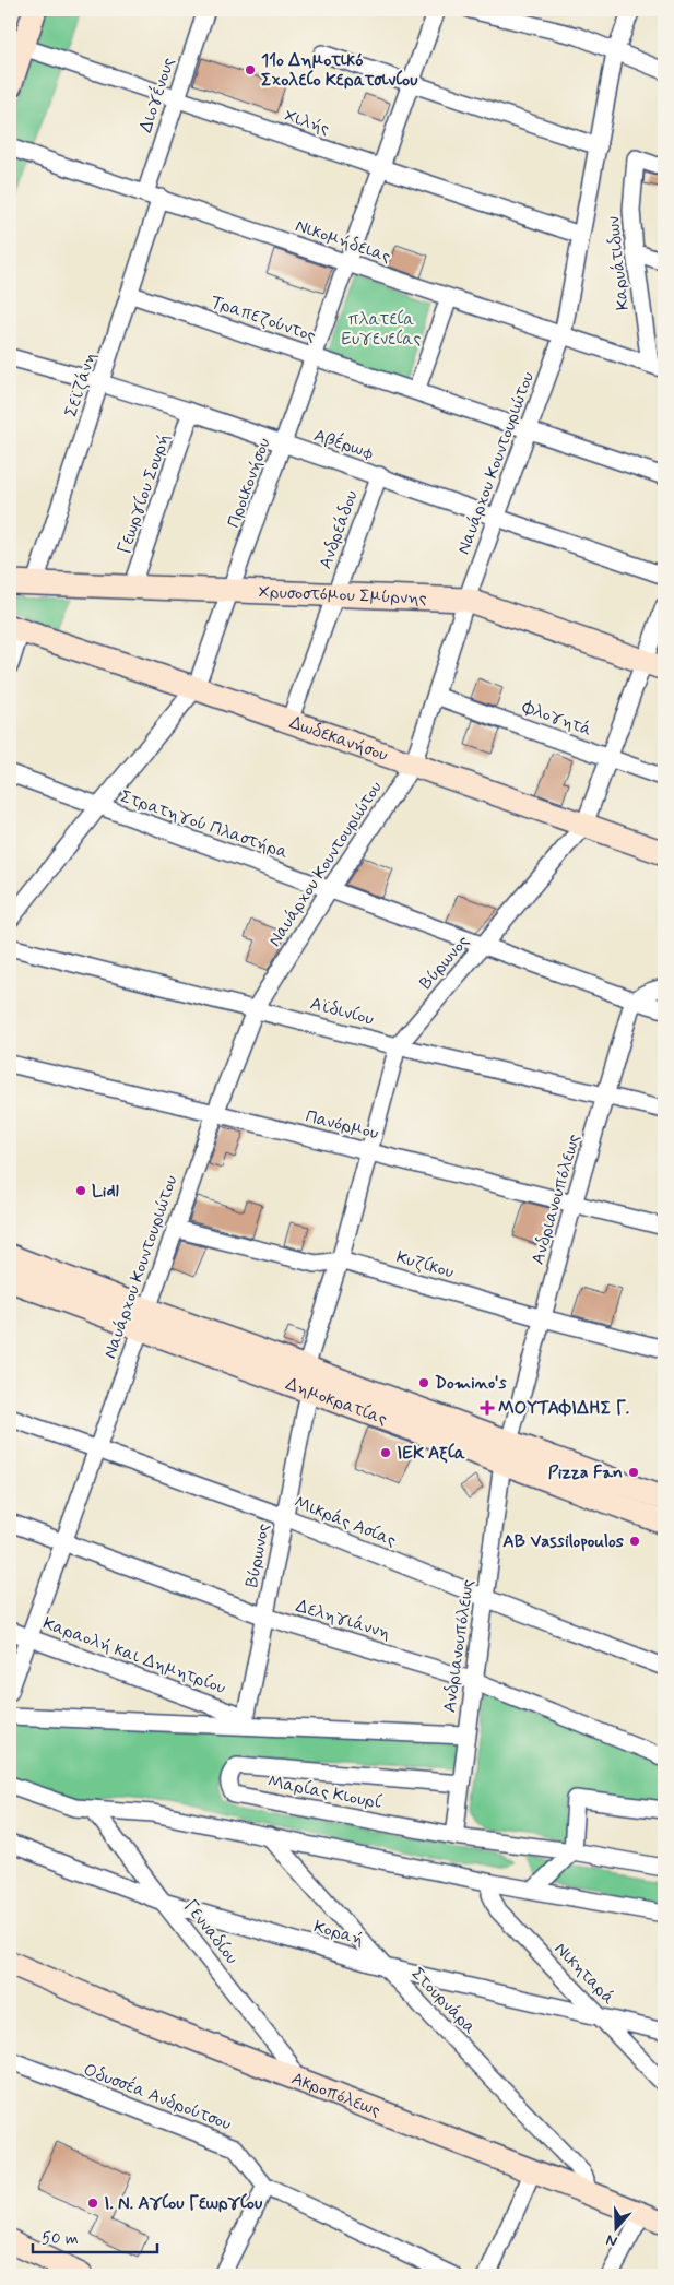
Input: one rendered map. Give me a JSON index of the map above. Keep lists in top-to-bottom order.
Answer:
{
  "streets": {
    "street": [
      "Διογένους",
      "Χιλής",
      "Νικομήδειας",
      "Καρυάτιδων",
      "Τραπεζούντος",
      "Σεϊζάνη",
      "Αβέρωφ",
      "Ναυάρχου Κουντουριώτου",
      "Προικονήσου",
      "Γεωργίου Σουρή",
      "Ανδρεάδου",
      "Χρυσοστόμου Σμύρνης",
      "Φλογητά",
      "Δωδεκανήσου",
      "Στρατηγού Πλαστήρα",
      "Βύρωνος",
      "Αϊδινίου",
      "Πανόρμου",
      "Ανδριανουπόλεως",
      "Κυζίκου",
      "Δημοκρατίας",
      "Μικράς Ασίας",
      "Δεληγιάννη",
      "Καραολή και Δημητρίου",
      "Μαρίας Κιουρί",
      "Γενναδίου",
      "Κοραή",
      "Νικηταρά",
      "Στουρνάρα",
      "Ακροπόλεως",
      "Οδυσσέα Ανδρούτσου"
    ]
  },
  "crossings": [
    ["Διογένους", "Χιλής"],
    ["Διογένους", "Νικομήδειας"],
    ["Διογένους", "Σεϊζάνη"],
    ["Χιλής", "Ναυάρχου Κουντουριώτου"],
    ["Χιλής", "Προικονήσου"],
    ["Νικομήδειας", "Καρυάτιδων"],
    ["Νικομήδειας", "Σεϊζάνη"],
    ["Νικομήδειας", "Ναυάρχου Κουντουριώτου"],
    ["Νικομήδειας", "Προικονήσου"],
    ["Τραπεζούντος", "Σεϊζάνη"],
    ["Τραπεζούντος", "Ναυάρχου Κουντουριώτου"],
    ["Τραπεζούντος", "Προικονήσου"],
    ["Σεϊζάνη", "Αβέρωφ"],
    ["Σεϊζάνη", "Χρυσοστόμου Σμύρνης"],
    ["Αβέρωφ", "Ναυάρχου Κουντουριώτου"],
    ["Αβέρωφ", "Προικονήσου"],
    ["Αβέρωφ", "Γεωργίου Σουρή"],
    ["Αβέρωφ", "Ανδρεάδου"],
    ["Ναυάρχου Κουντουριώτου", "Χρυσοστόμου Σμύρνης"],
    ["Ναυάρχου Κουντουριώτου", "Φλογητά"],
    ["Ναυάρχου Κουντουριώτου", "Δωδεκανήσου"],
    ["Ναυάρχου Κουντουριώτου", "Στρατηγού Πλαστήρα"],
    ["Ναυάρχου Κουντουριώτου", "Αϊδινίου"],
    ["Ναυάρχου Κουντουριώτου", "Πανόρμου"],
    ["Ναυάρχου Κουντουριώτου", "Κυζίκου"],
    ["Ναυάρχου Κουντουριώτου", "Δημοκρατίας"],
    ["Ναυάρχου Κουντουριώτου", "Μικράς Ασίας"],
    ["Ναυάρχου Κουντουριώτου", "Δεληγιάννη"],
    ["Ναυάρχου Κουντουριώτου", "Καραολή και Δημητρίου"],
    ["Προικονήσου", "Χρυσοστόμου Σμύρνης"],
    ["Προικονήσου", "Δωδεκανήσου"],
    ["Προικονήσου", "Στρατηγού Πλαστήρα"],
    ["Γεωργίου Σουρή", "Χρυσοστόμου Σμύρνης"],
    ["Ανδρεάδου", "Χρυσοστόμου Σμύρνης"],
    ["Ανδρεάδου", "Δωδεκανήσου"],
    ["Χρυσοστόμου Σμύρνης", "Βύρωνος"],
    ["Φλογητά", "Βύρωνος"],
    ["Δωδεκανήσου", "Βύρωνος"],
    ["Στρατηγού Πλαστήρα", "Βύρωνος"],
    ["Στρατηγού Πλαστήρα", "Ανδριανουπόλεως"],
    ["Βύρωνος", "Αϊδινίου"],
    ["Βύρωνος", "Πανόρμου"],
    ["Βύρωνος", "Κυζίκου"],
    ["Βύρωνος", "Δημοκρατίας"],
    ["Βύρωνος", "Μικράς Ασίας"],
    ["Βύρωνος", "Δεληγιάννη"],
    ["Βύρωνος", "Καραολή και Δημητρίου"],
    ["Αϊδινίου", "Ανδριανουπόλεως"],
    ["Πανόρμου", "Ανδριανουπόλεως"],
    ["Ανδριανουπόλεως", "Κυζίκου"],
    ["Ανδριανουπόλεως", "Δημοκρατίας"],
    ["Ανδριανουπόλεως", "Μικράς Ασίας"],
    ["Ανδριανουπόλεως", "Δεληγιάννη"],
    ["Ανδριανουπόλεως", "Μαρίας Κιουρί"],
    ["Γενναδίου", "Κοραή"],
    ["Γενναδίου", "Ακροπόλεως"],
    ["Κοραή", "Νικηταρά"],
    ["Κοραή", "Στουρνάρα"],
    ["Στουρνάρα", "Ακροπόλεως"]
  ],
  "parks": ["πλατεία Ευγενείας"],
  "places": {
    "other": [
      "11o Δημοτικό Σχολείο Κερατσινίου",
      "Lidl",
      "Domino's",
      "ΙΕΚ Αξία",
      "Pizza Fan",
      "AB Vassilopoulos",
      "Ι. Ν. Αγίου Γεωργίου"
    ],
    "health": ["ΜΟΥΤΑΦΙΔΗΣ Γ."]
  },
  "scale_bar": "50 m",
  "north": "bottom"
}
